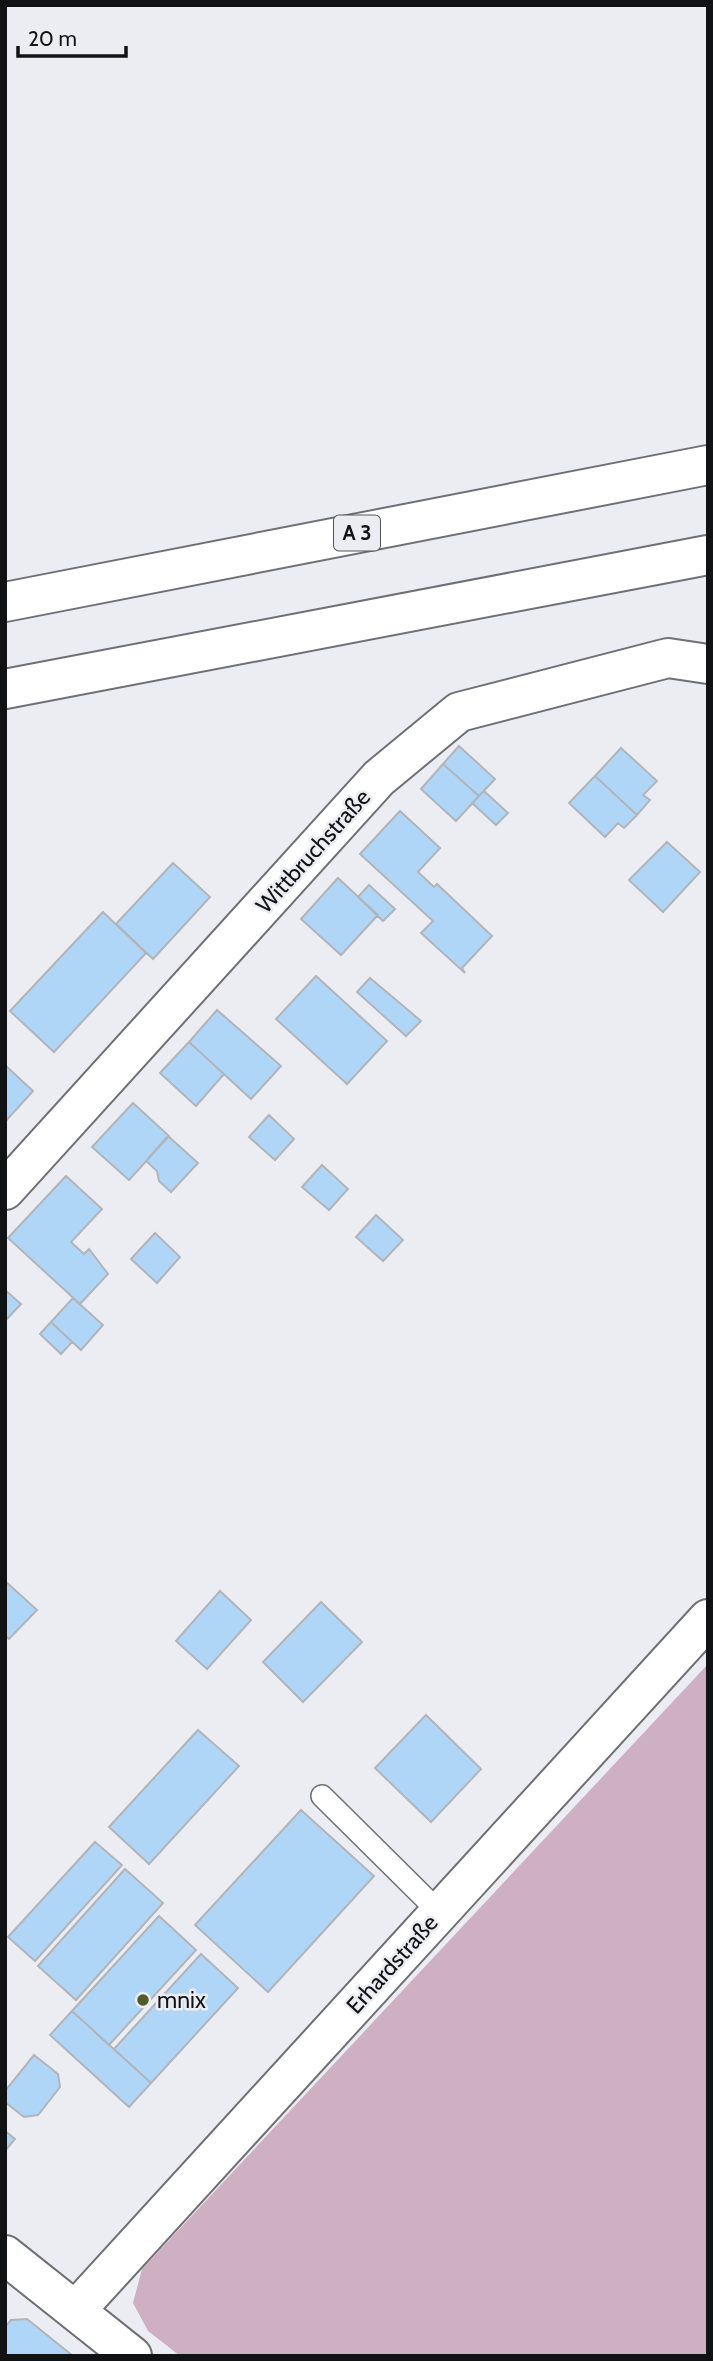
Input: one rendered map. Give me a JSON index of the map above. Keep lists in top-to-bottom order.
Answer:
{
  "streets": {
    "main road": ["A 3", "Wittbruchstraße", "Erhardstraße"]
  },
  "places": ["mnix"],
  "scale_bar": "20 m"
}
